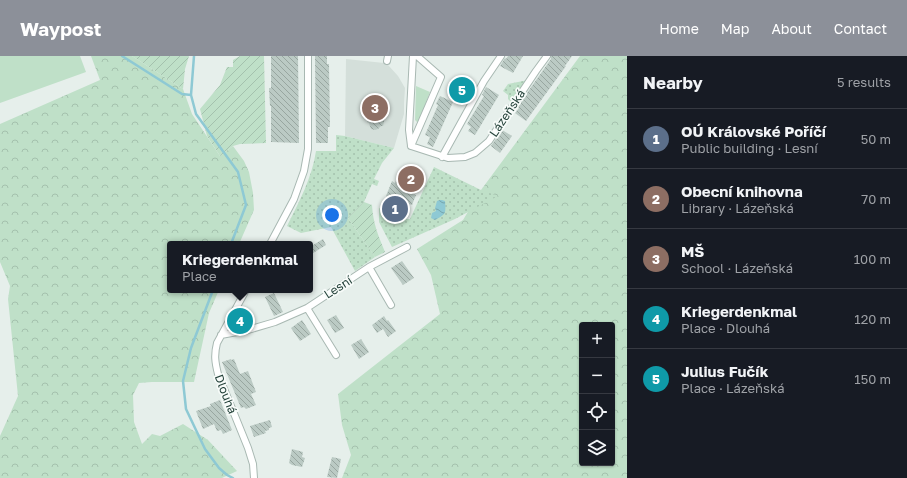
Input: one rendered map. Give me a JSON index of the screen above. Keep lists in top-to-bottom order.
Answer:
{
  "streets": {
    "street": ["Lázeňská", "Lesní", "Dlouhá"]
  },
  "crossings": [
    ["Lesní", "Dlouhá"]
  ],
  "page": {
    "header": "Waypost",
    "nav": [
      "Home",
      "Map",
      "About",
      "Contact"
    ],
    "heading": ["Nearby", "5 results"],
    "pins": [
      "5",
      "3",
      "2",
      "1",
      "4"
    ],
    "list": [
      {
        "mark": "1",
        "name": "OÚ Královské Poříčí",
        "note": "Public building · Lesní",
        "value": "50 m"
      },
      {
        "mark": "2",
        "name": "Obecní knihovna",
        "note": "Library · Lázeňská",
        "value": "70 m"
      },
      {
        "mark": "3",
        "name": "MŠ",
        "note": "School · Lázeňská",
        "value": "100 m"
      },
      {
        "mark": "4",
        "name": "Kriegerdenkmal",
        "note": "Place · Dlouhá",
        "value": "120 m"
      },
      {
        "mark": "5",
        "name": "Julius Fučík",
        "note": "Place · Lázeňská",
        "value": "150 m"
      }
    ],
    "popup": ["Kriegerdenkmal", "Place"],
    "map_buttons": ["+", "−"]
  }
}
